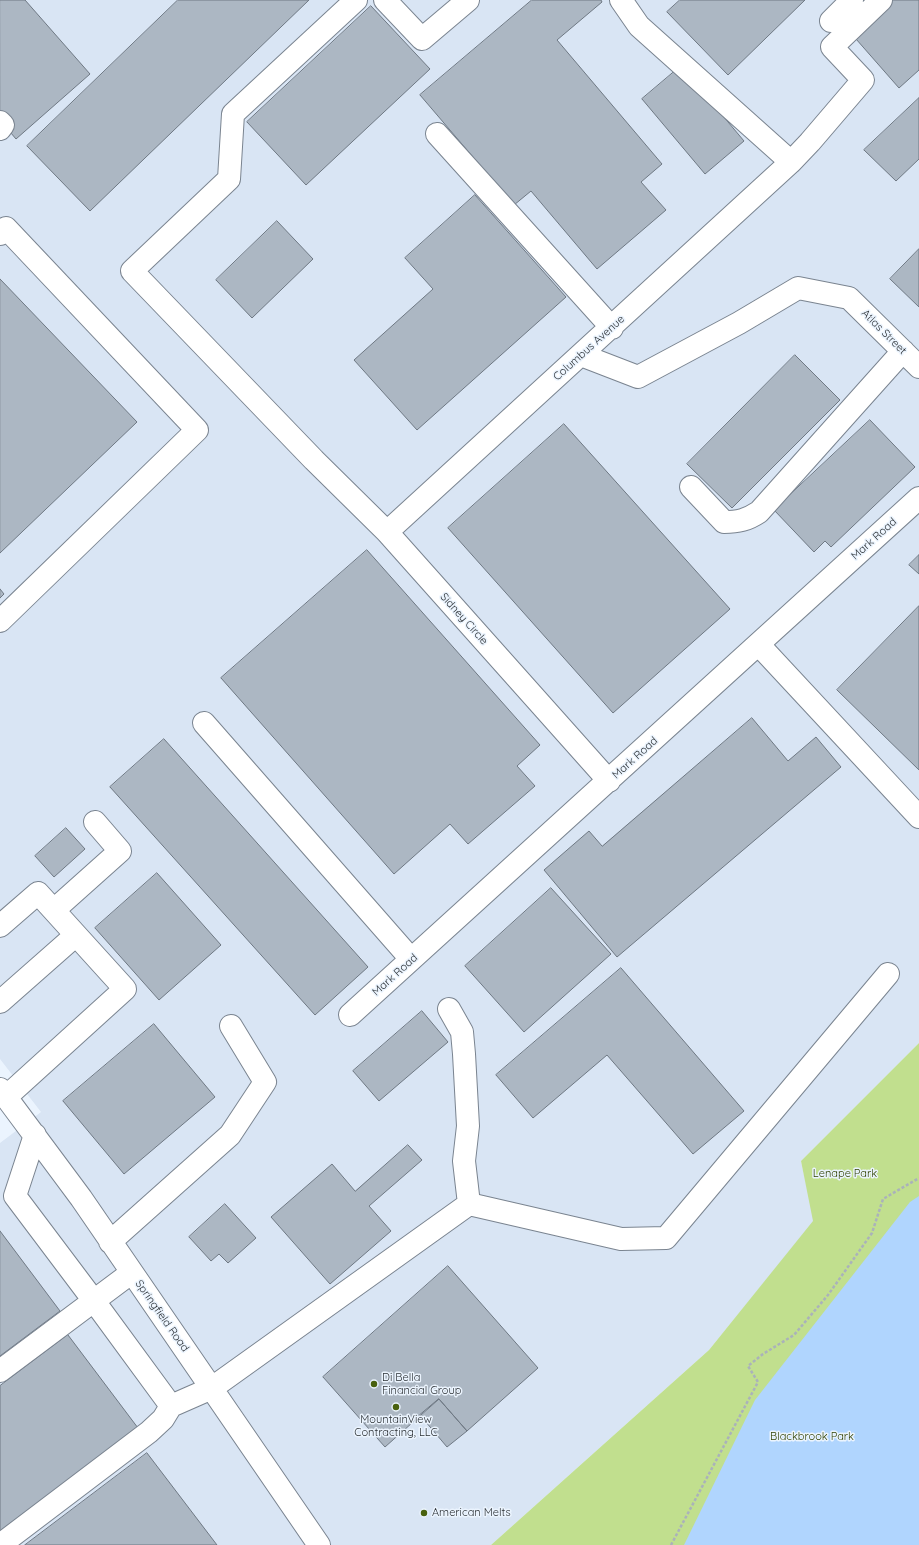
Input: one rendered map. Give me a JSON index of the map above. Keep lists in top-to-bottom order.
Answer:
{
  "streets": {
    "street": [
      "Atlas Street",
      "Columbus Avenue",
      "Mark Road",
      "Sidney Circle",
      "Springfield Road"
    ]
  },
  "crossings": [
    ["Atlas Street", "Columbus Avenue"],
    ["Columbus Avenue", "Sidney Circle"],
    ["Mark Road", "Sidney Circle"]
  ],
  "parks": ["Lenape Park", "Blackbrook Park"],
  "places": ["Di Bella Financial Group", "MountainView Contracting, LLC", "American Melts"]
}
